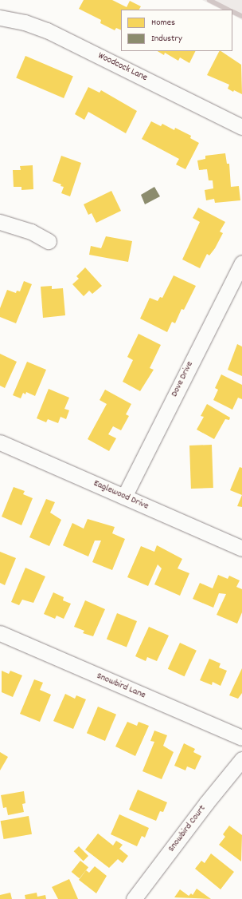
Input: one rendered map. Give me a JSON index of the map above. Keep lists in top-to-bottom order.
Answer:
{
  "streets": {
    "street": [
      "Woodcock Lane",
      "Dove Drive",
      "Eaglewood Drive",
      "Snowbird Lane",
      "Snowbird Court"
    ]
  },
  "crossings": [
    ["Dove Drive", "Eaglewood Drive"]
  ],
  "legend": ["Homes", "Industry"]
}
